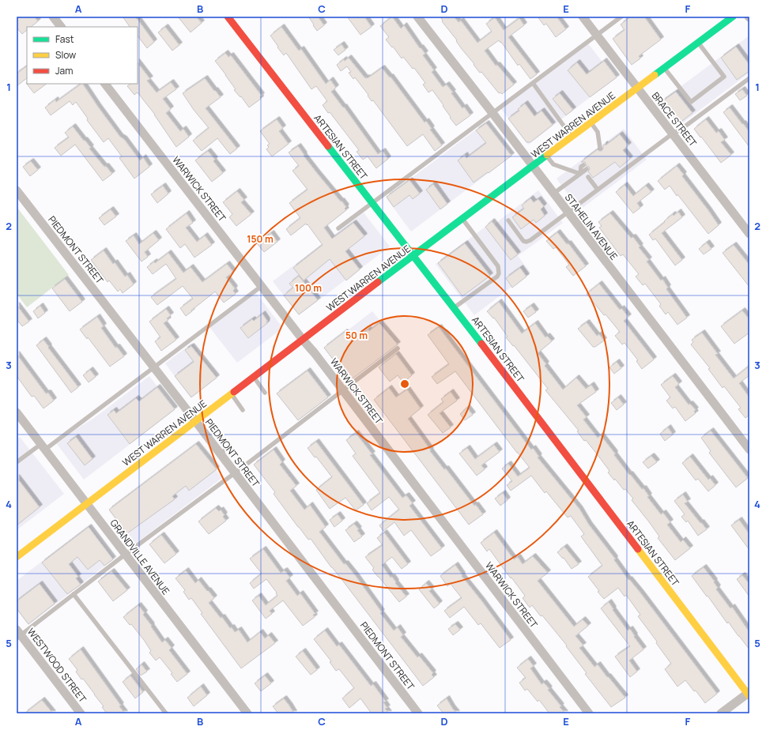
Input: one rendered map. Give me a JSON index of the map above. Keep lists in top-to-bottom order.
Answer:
{
  "streets": {
    "main road": ["WEST WARREN AVENUE", "ARTESIAN STREET"],
    "street": [
      "BRACE STREET",
      "WARWICK STREET",
      "STAHELIN AVENUE",
      "PIEDMONT STREET",
      "GRANDVILLE AVENUE",
      "WESTWOOD STREET"
    ]
  },
  "crossings": [
    ["BRACE STREET", "WEST WARREN AVENUE"],
    ["WEST WARREN AVENUE", "ARTESIAN STREET"],
    ["WEST WARREN AVENUE", "WARWICK STREET"],
    ["WEST WARREN AVENUE", "STAHELIN AVENUE"],
    ["WEST WARREN AVENUE", "PIEDMONT STREET"],
    ["WEST WARREN AVENUE", "GRANDVILLE AVENUE"]
  ],
  "legend": ["Fast", "Slow", "Jam"],
  "grid": {
    "columns": [
      "A",
      "B",
      "C",
      "D",
      "E",
      "F"
    ],
    "rows": [
      "1",
      "2",
      "3",
      "4",
      "5"
    ]
  },
  "rings": ["150 m", "100 m", "50 m"]
}
